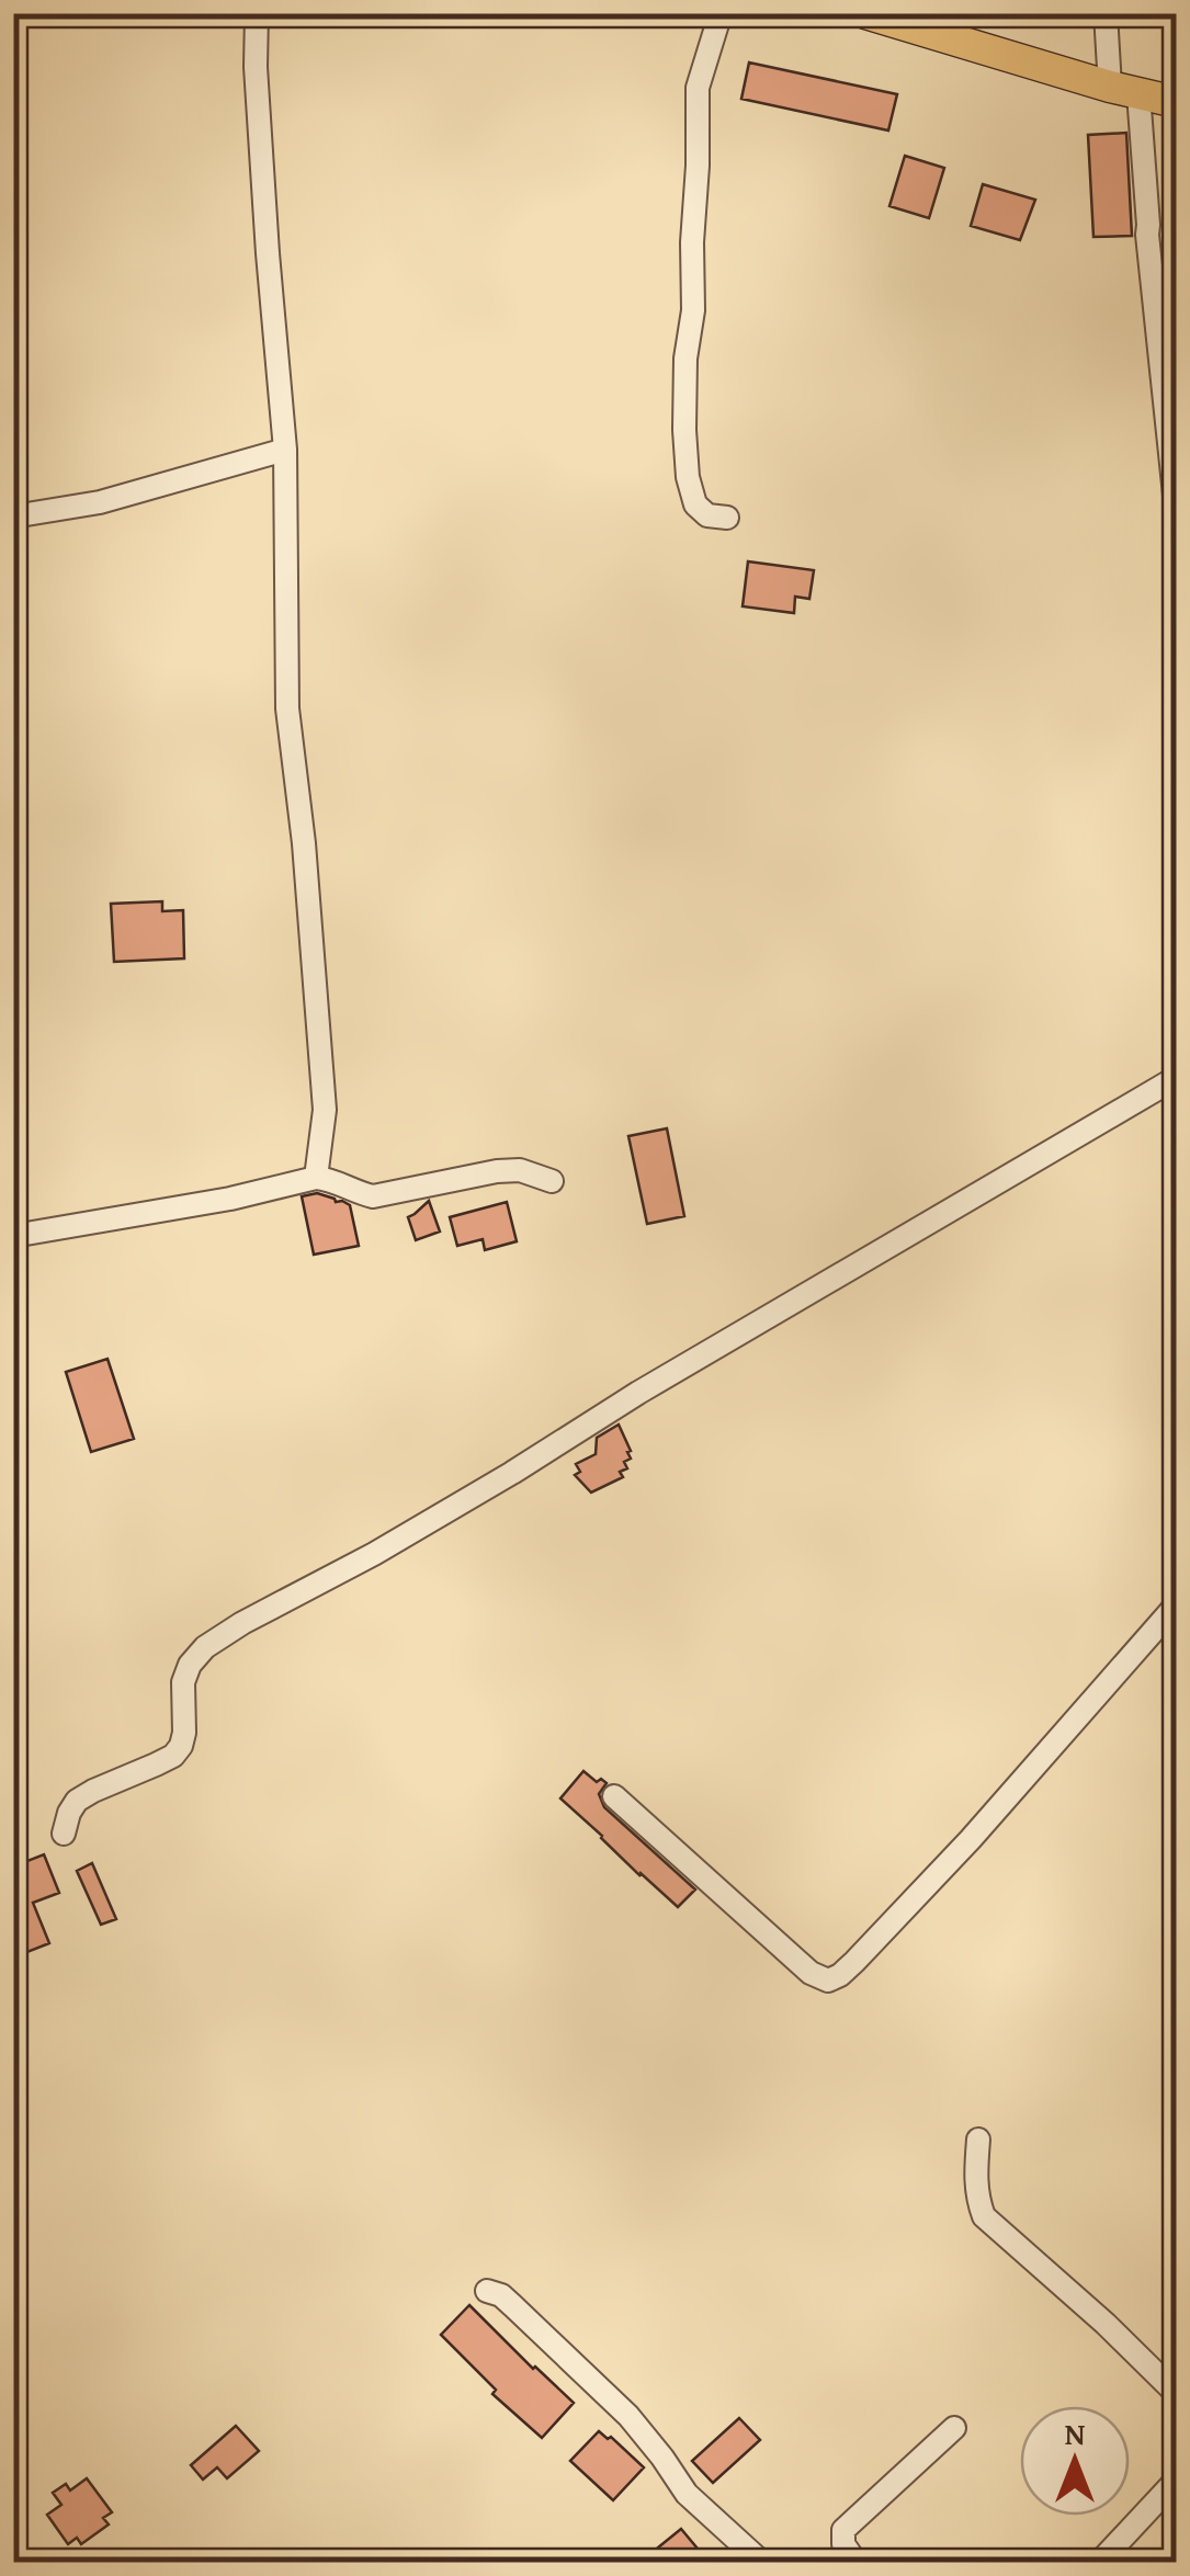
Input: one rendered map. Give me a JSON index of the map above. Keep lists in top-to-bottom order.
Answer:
{
  "north": "top"
}
